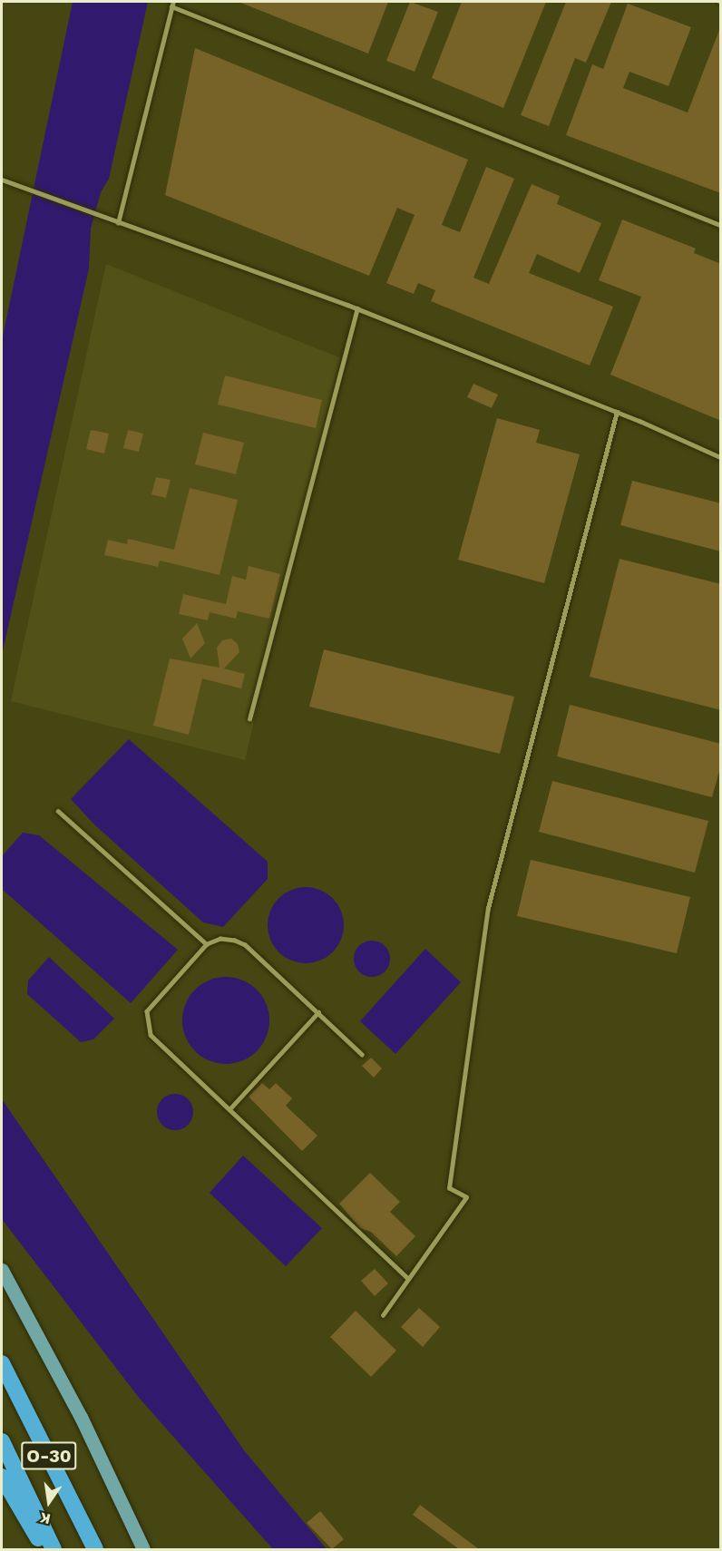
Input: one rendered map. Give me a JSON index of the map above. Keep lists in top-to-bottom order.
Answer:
{
  "streets": {
    "highway": ["O-30"]
  },
  "north": "bottom"
}
